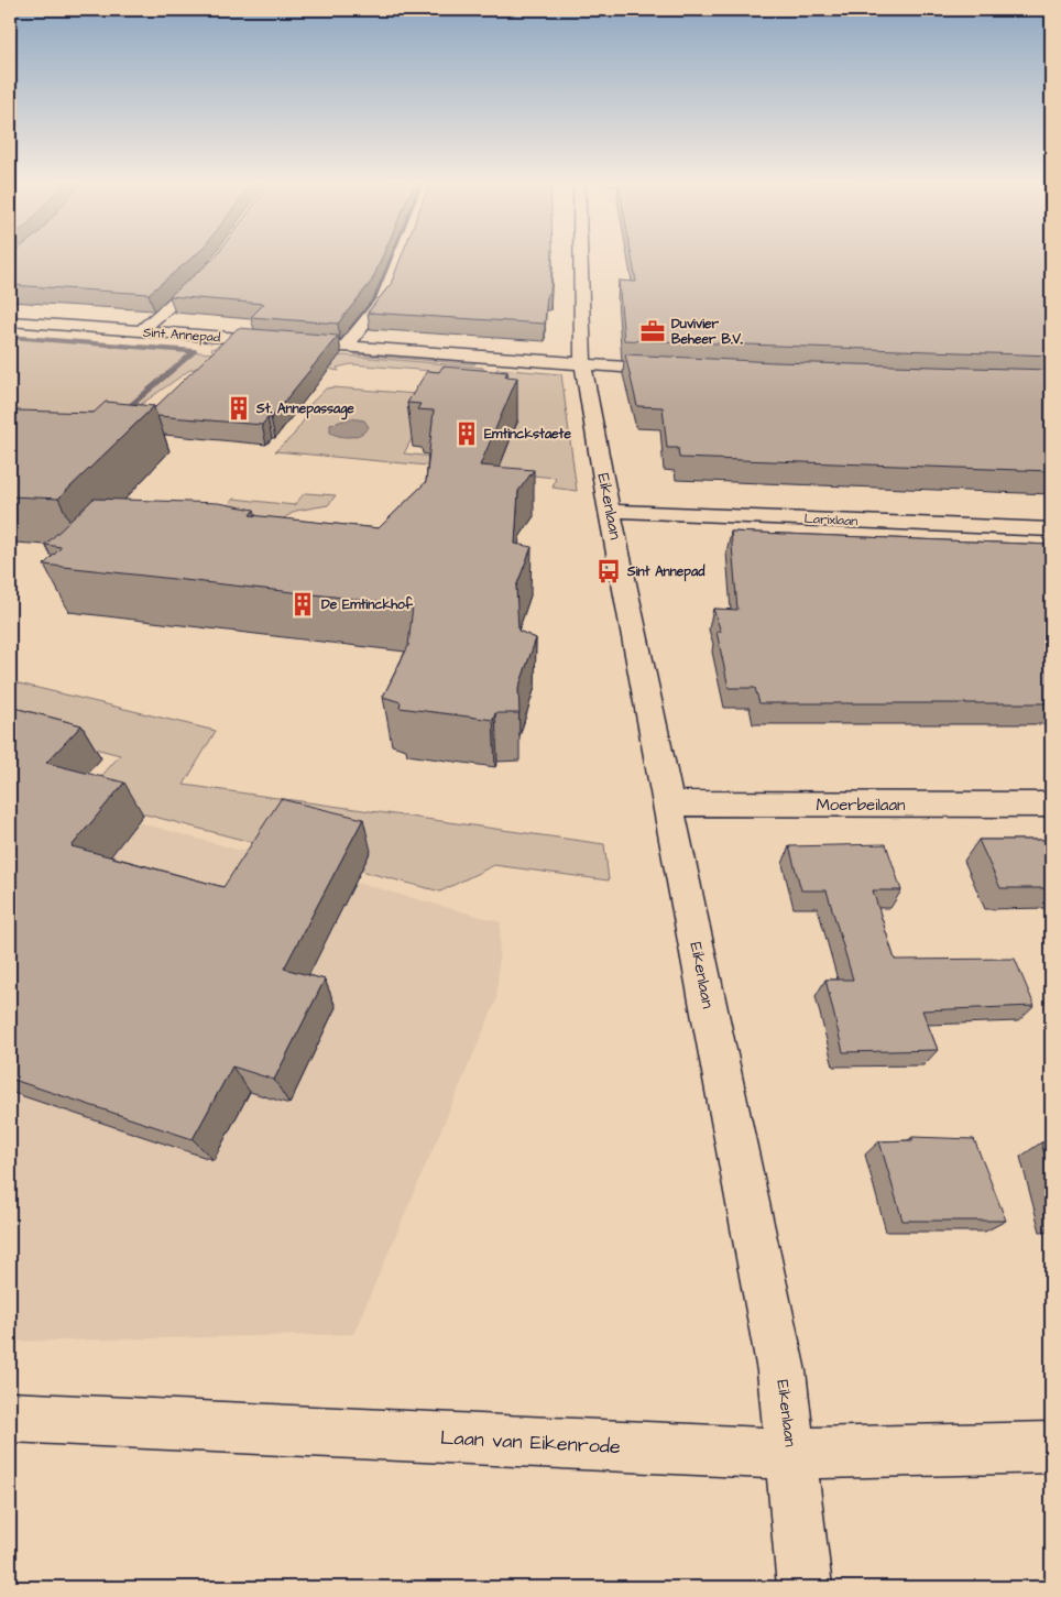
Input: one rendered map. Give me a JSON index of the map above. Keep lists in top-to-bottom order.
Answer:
{
  "streets": {
    "street": [
      "Sint Annepad",
      "Eikenlaan",
      "Larixlaan",
      "Moerbeilaan",
      "Laan van Eikenrode"
    ]
  },
  "crossings": [
    ["Sint Annepad", "Eikenlaan"],
    ["Eikenlaan", "Larixlaan"],
    ["Eikenlaan", "Moerbeilaan"],
    ["Eikenlaan", "Laan van Eikenrode"]
  ],
  "places": {
    "office": ["Duvivier Beheer B.V."],
    "building": ["St. Annepassage", "Emtinckstaete", "De Emtinckhof"],
    "bus stop": ["Sint Annepad"]
  }
}
